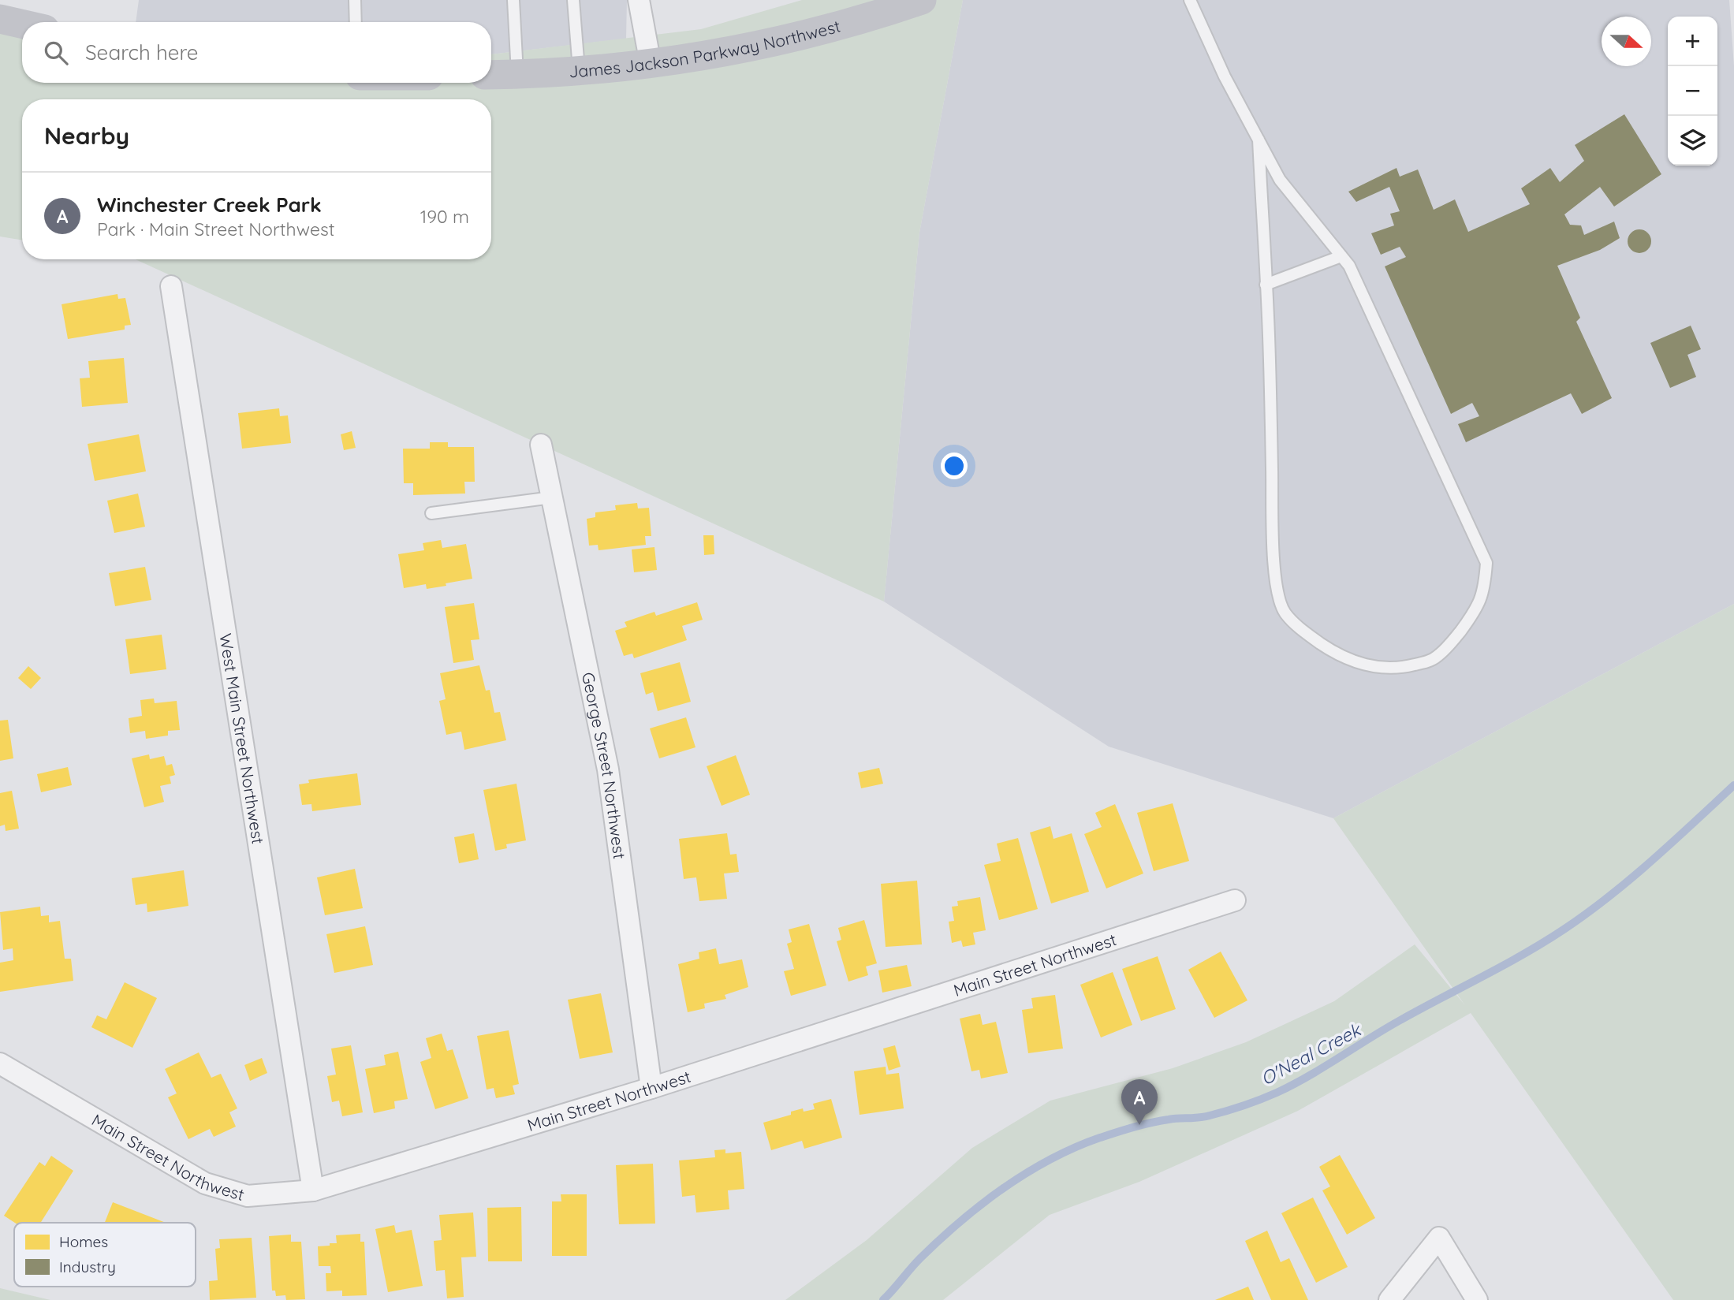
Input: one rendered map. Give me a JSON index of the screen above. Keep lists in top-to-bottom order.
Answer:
{
  "streets": {
    "main road": ["James Jackson Parkway Northwest"],
    "street": ["West Main Street Northwest", "George Street Northwest", "Main Street Northwest"]
  },
  "crossings": [
    ["West Main Street Northwest", "Main Street Northwest"],
    ["George Street Northwest", "Main Street Northwest"]
  ],
  "water": ["O'Neal Creek"],
  "legend": ["Homes", "Industry"],
  "north": "right",
  "page": {
    "map_buttons": ["+", "−"],
    "search": "Search here",
    "heading": "Nearby",
    "list": [
      {
        "mark": "A",
        "name": "Winchester Creek Park",
        "note": "Park · Main Street Northwest",
        "value": "190 m"
      }
    ],
    "pins": "A"
  }
}
